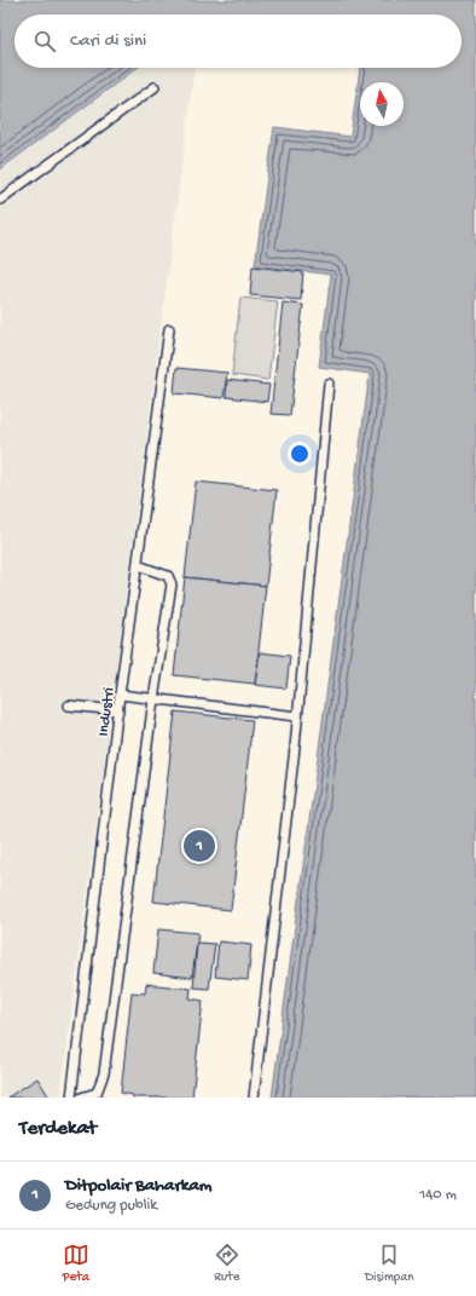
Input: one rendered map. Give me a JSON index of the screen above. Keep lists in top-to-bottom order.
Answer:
{
  "streets": {
    "lane": ["Industri"]
  },
  "north": "top",
  "page": {
    "search": "Cari di sini",
    "pins": "1",
    "heading": "Terdekat",
    "list": [
      {
        "mark": "1",
        "name": "Ditpolair Baharkam",
        "note": "Gedung publik",
        "value": "140 m"
      }
    ],
    "nav": ["Peta", "Rute", "Disimpan"]
  }
}
